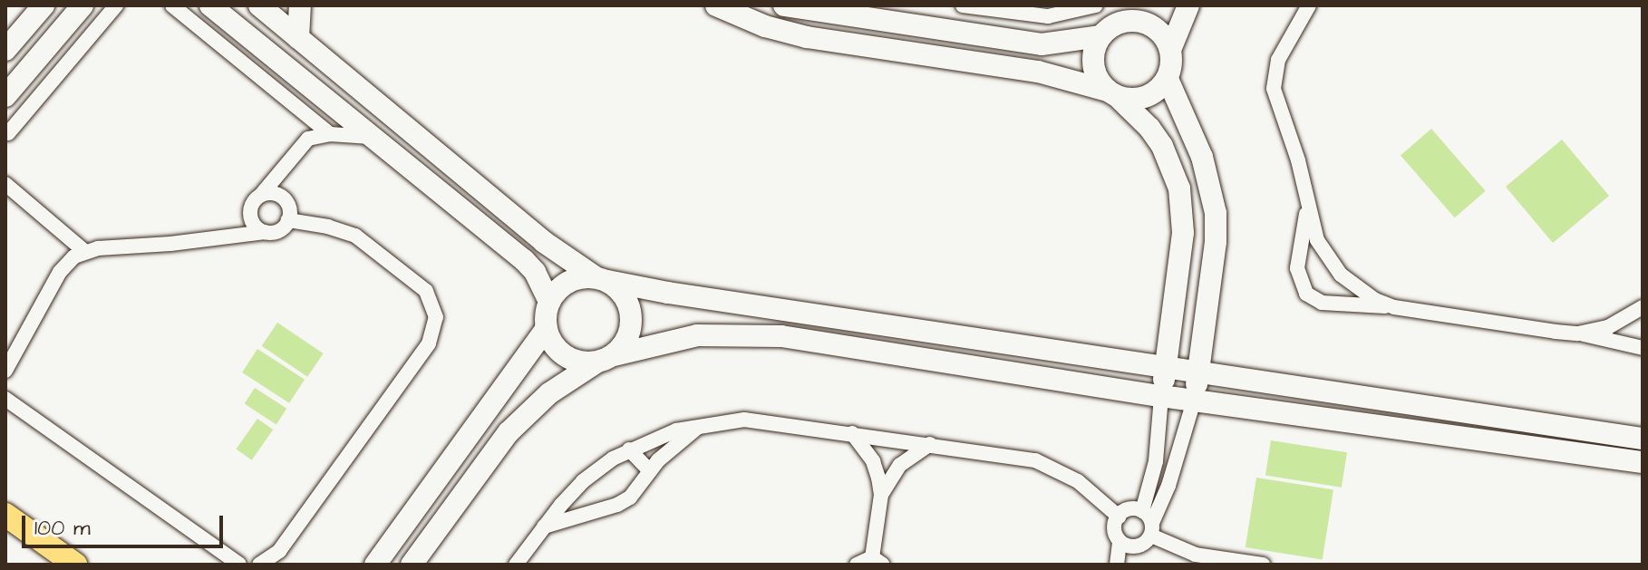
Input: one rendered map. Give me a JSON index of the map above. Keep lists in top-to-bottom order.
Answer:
{
  "scale_bar": "100 m"
}
